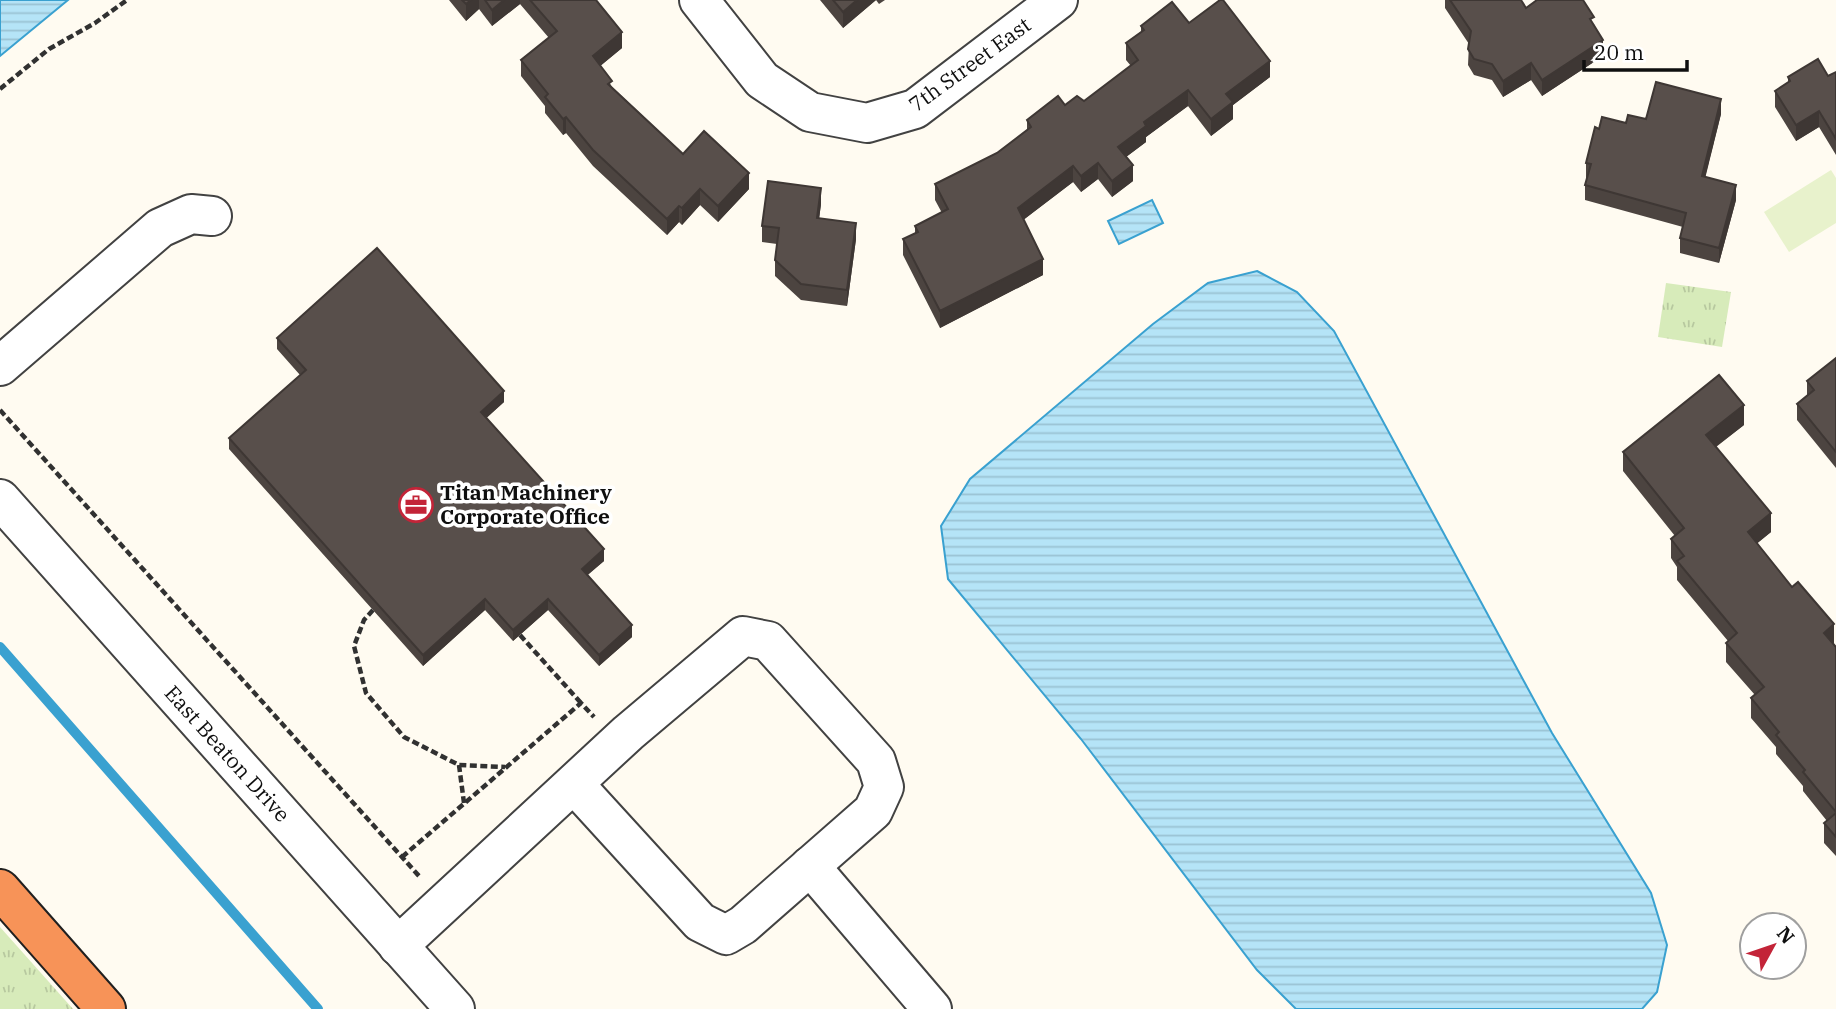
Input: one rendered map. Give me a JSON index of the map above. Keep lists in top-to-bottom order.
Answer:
{
  "streets": {
    "street": ["7th Street East", "East Beaton Drive"]
  },
  "places": {
    "office": ["Titan Machinery Corporate Office"]
  },
  "scale_bar": "20 m",
  "north": "top right"
}
